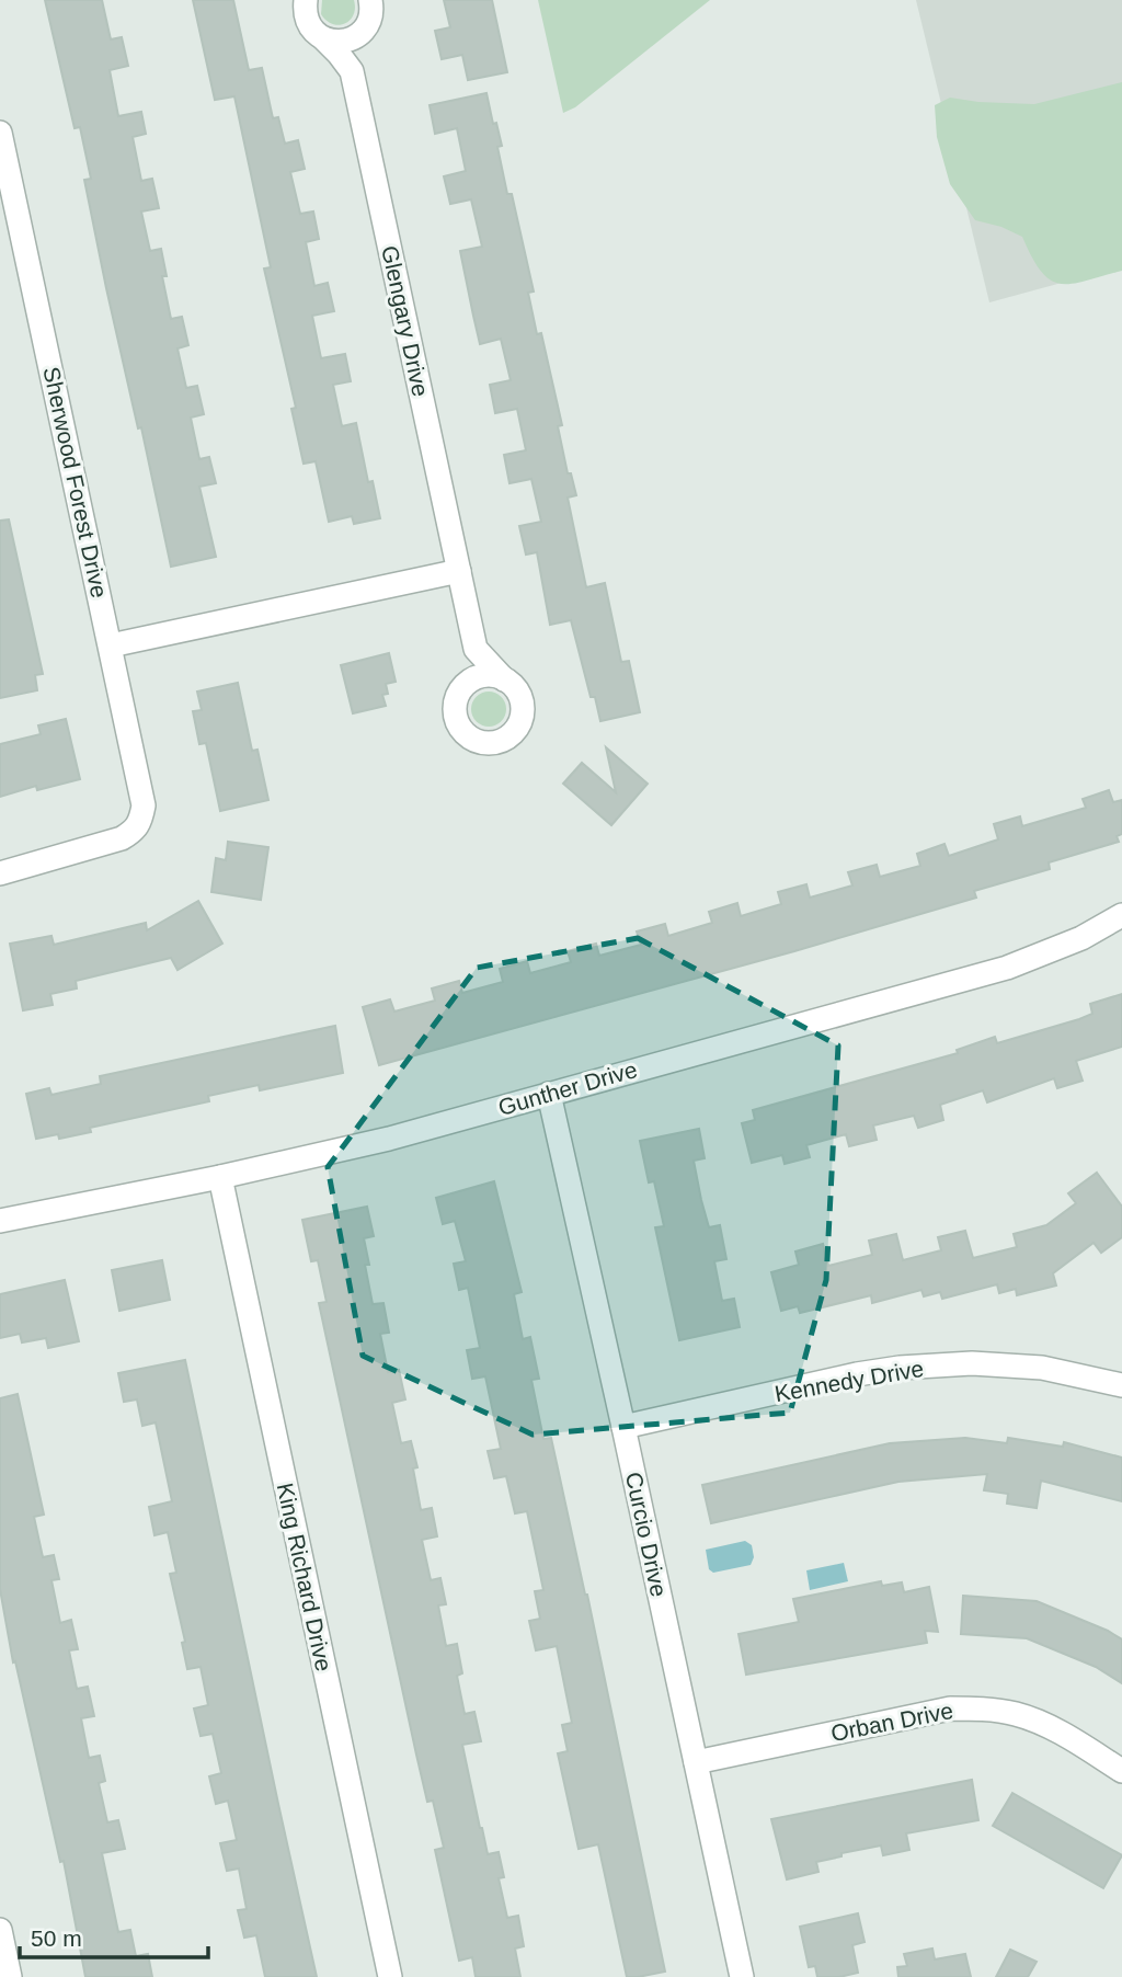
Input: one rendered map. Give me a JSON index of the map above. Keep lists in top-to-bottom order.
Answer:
{
  "streets": {
    "street": [
      "Glengary Drive",
      "Sherwood Forest Drive",
      "Gunther Drive",
      "Kennedy Drive",
      "Curcio Drive",
      "King Richard Drive",
      "Orban Drive"
    ]
  },
  "crossings": [
    ["Gunther Drive", "Curcio Drive"],
    ["Gunther Drive", "King Richard Drive"],
    ["Kennedy Drive", "Curcio Drive"],
    ["Curcio Drive", "Orban Drive"]
  ],
  "scale_bar": "50 m"
}
